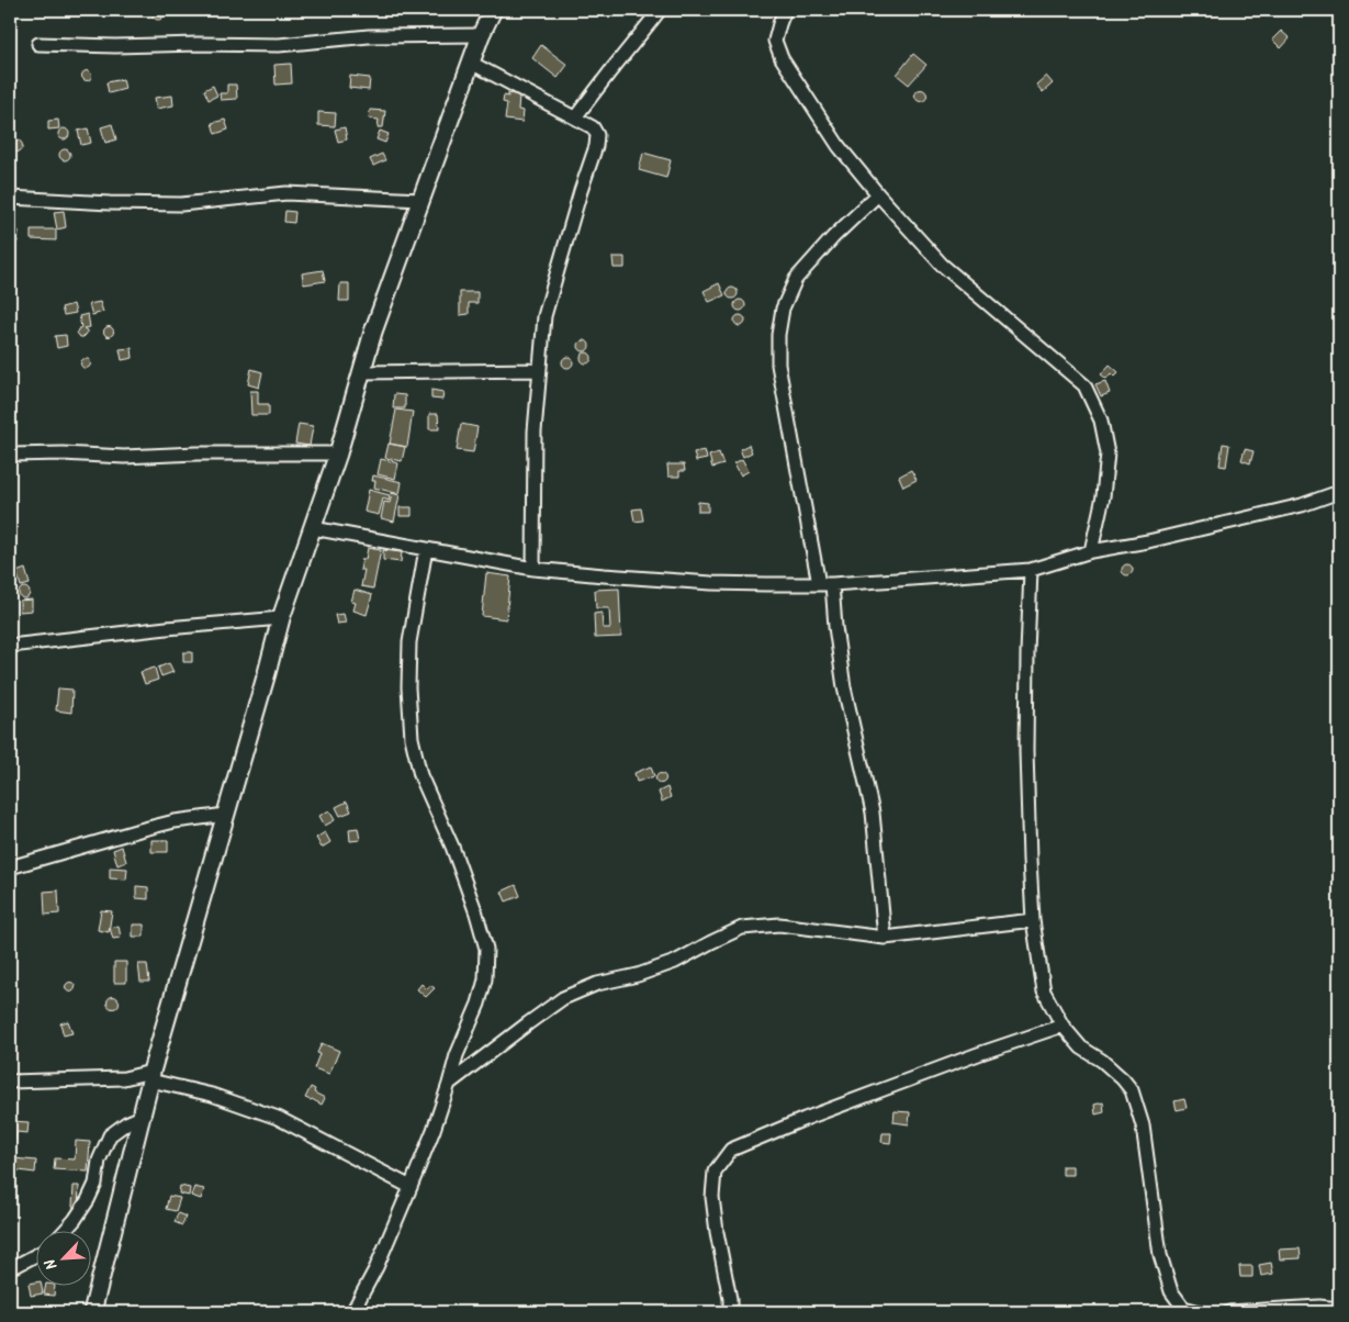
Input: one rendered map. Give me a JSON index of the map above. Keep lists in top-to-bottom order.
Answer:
{
  "north": "bottom left"
}
